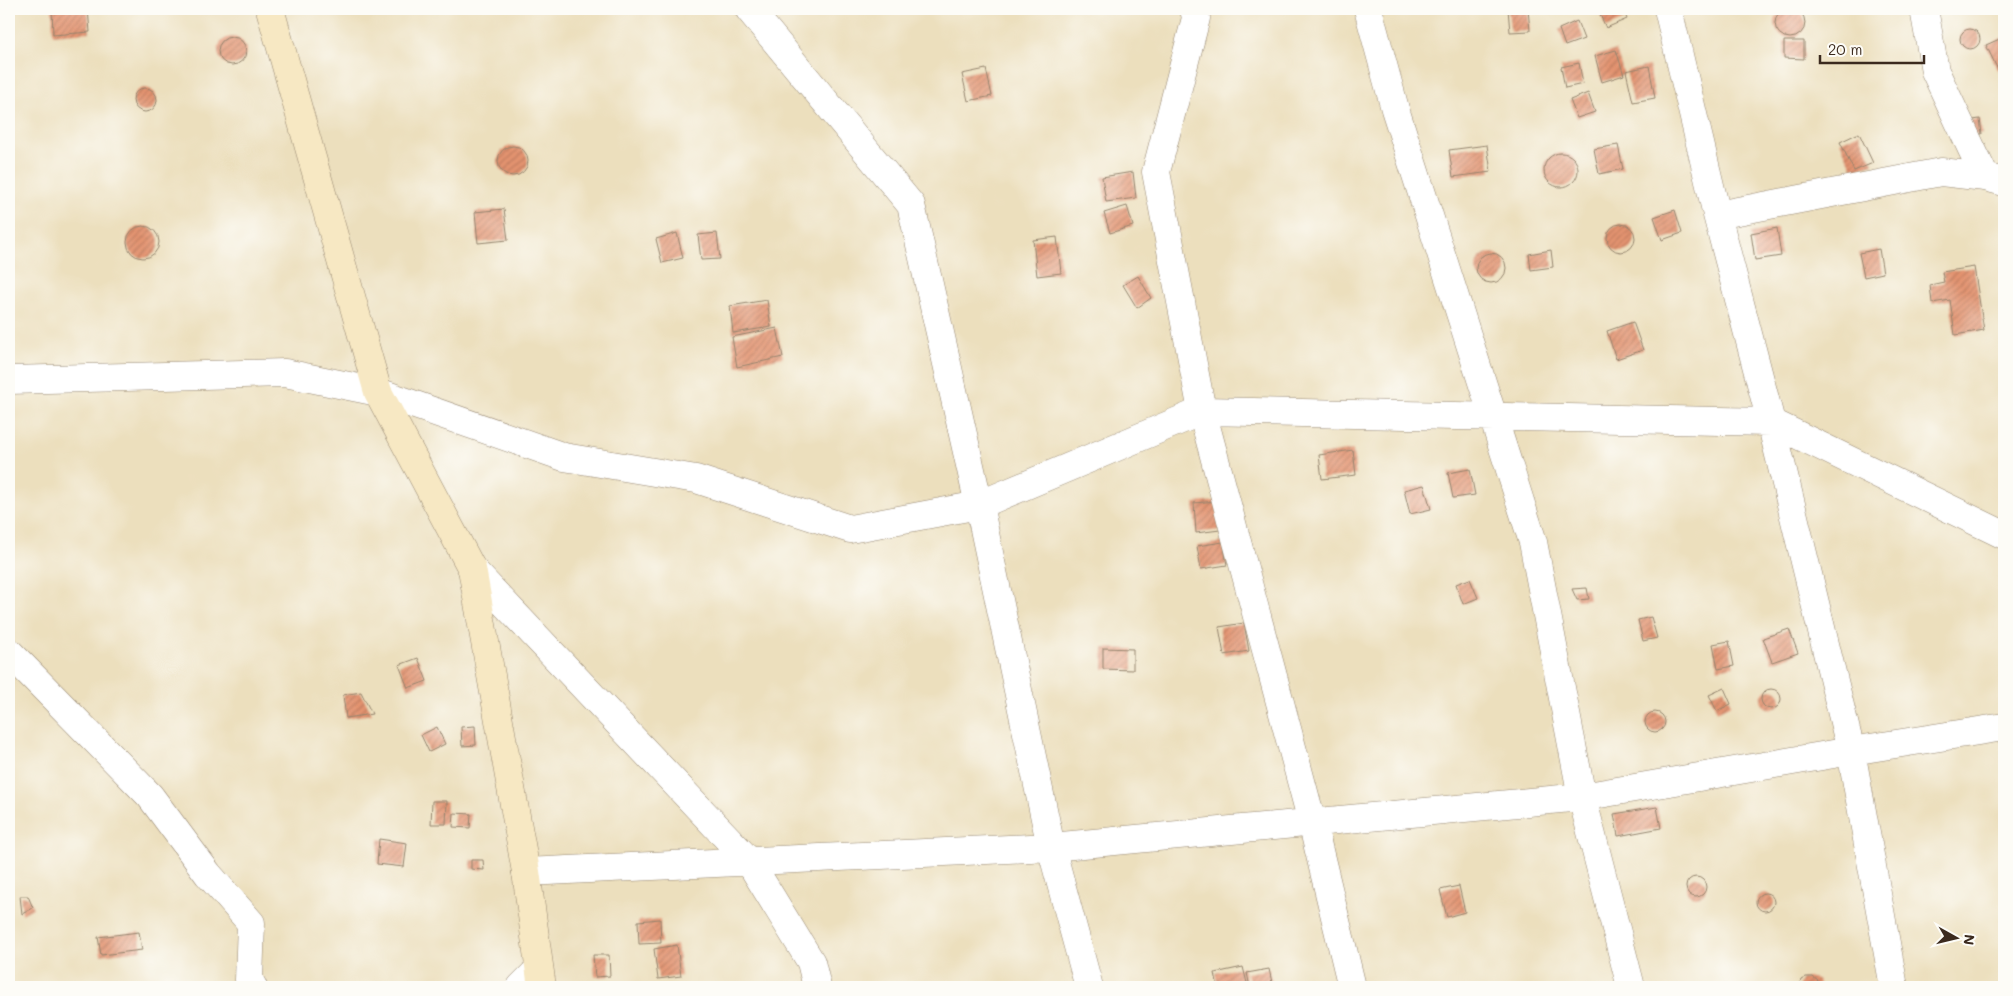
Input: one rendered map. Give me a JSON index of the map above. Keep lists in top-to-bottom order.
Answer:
{
  "scale_bar": "20 m",
  "north": "right"
}
